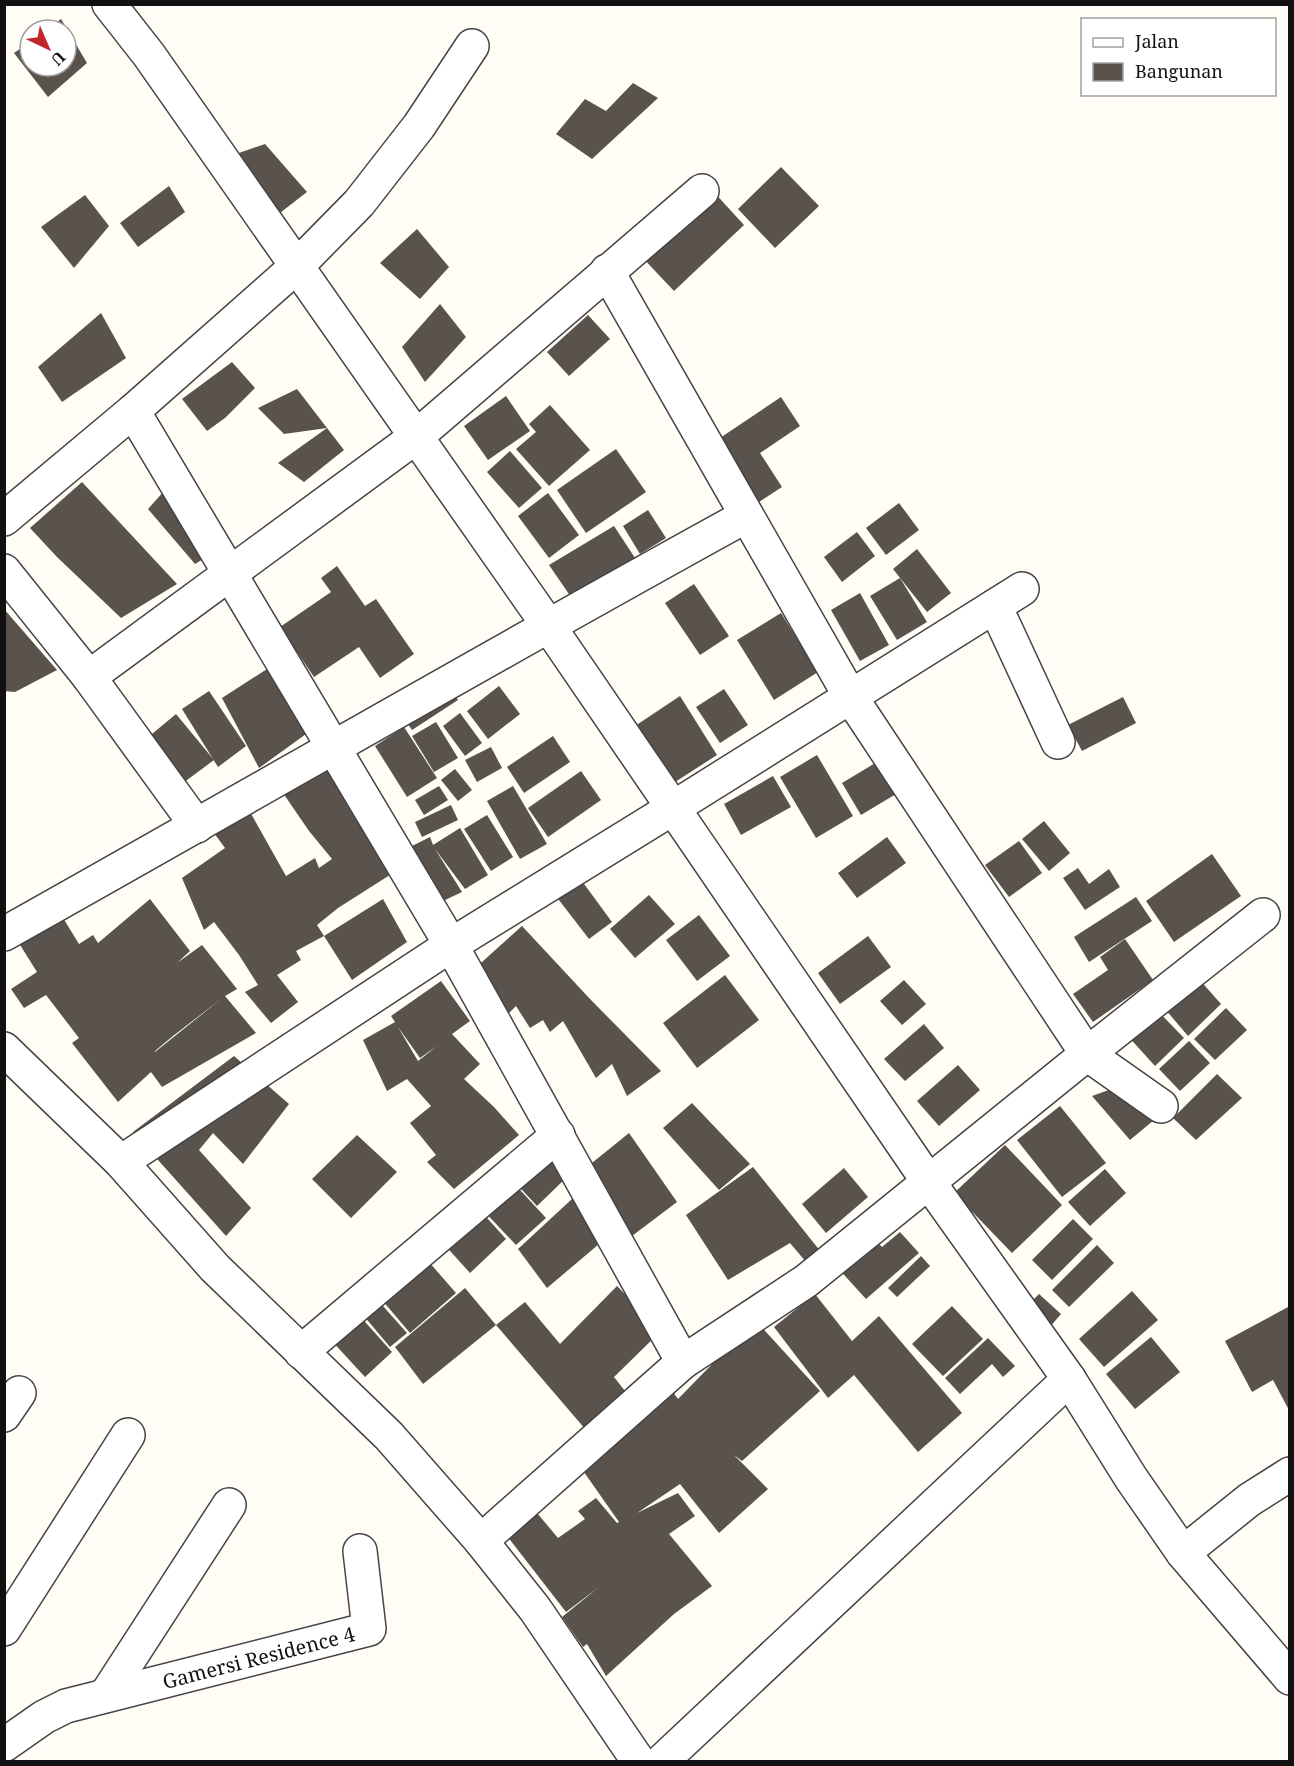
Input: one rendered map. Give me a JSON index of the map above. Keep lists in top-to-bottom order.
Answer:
{
  "streets": {
    "street": ["Gamersi Residence 4"]
  },
  "legend": ["Jalan", "Bangunan"],
  "north": "bottom right"
}
